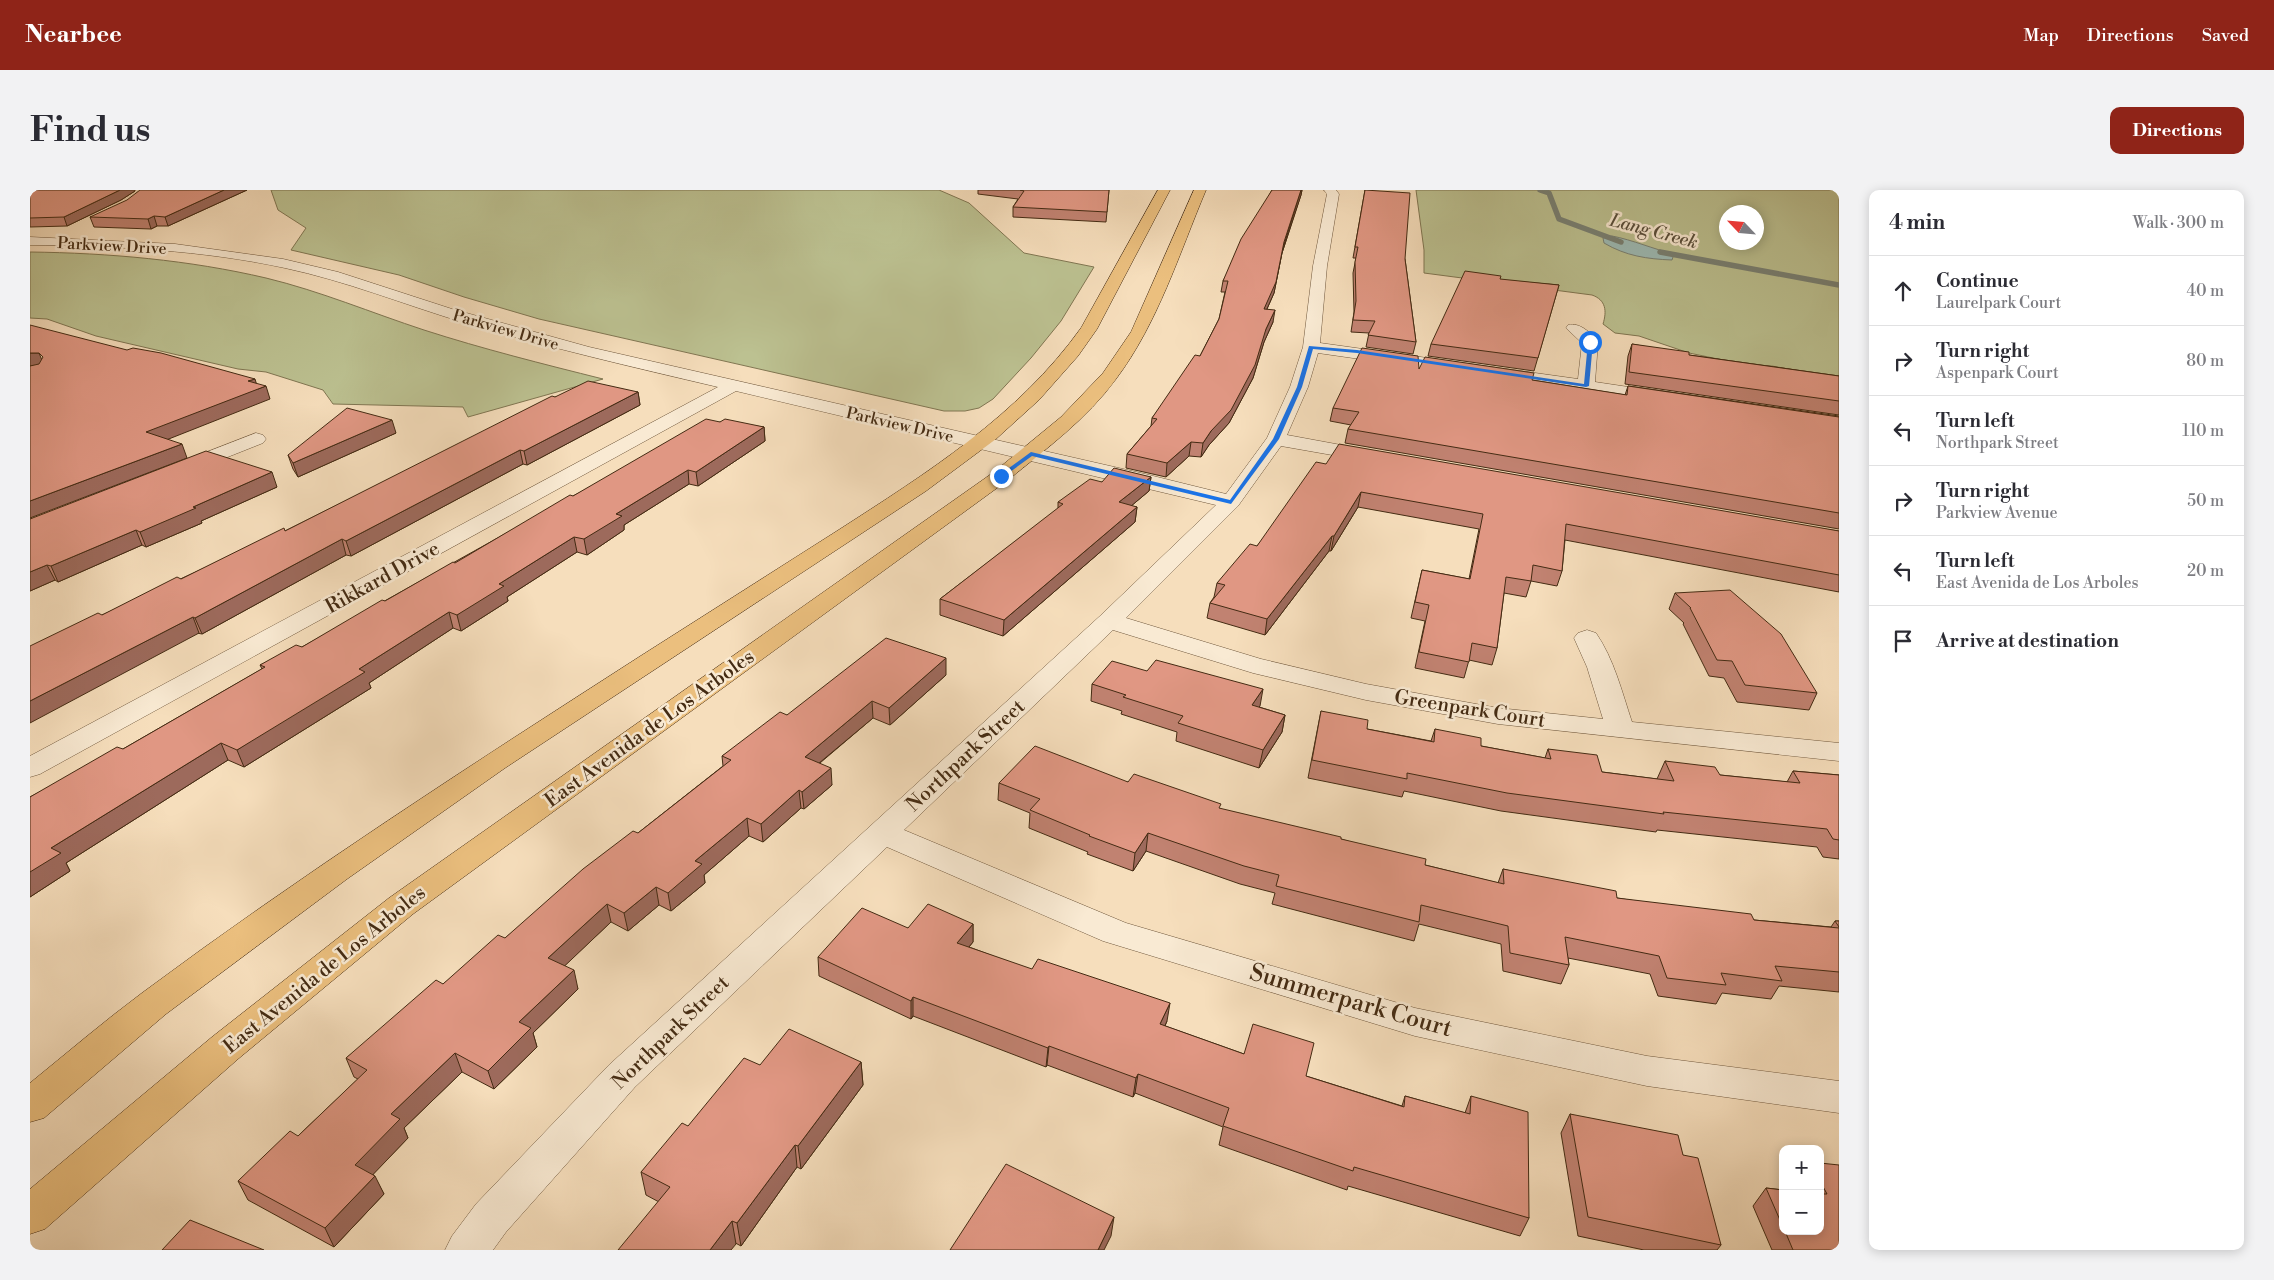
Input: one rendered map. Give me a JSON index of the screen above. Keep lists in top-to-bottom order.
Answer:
{
  "streets": {
    "main road": ["East Avenida de Los Arboles"],
    "street": [
      "Parkview Drive",
      "Rikkard Drive",
      "Greenpark Court",
      "Northpark Street",
      "Summerpark Court"
    ]
  },
  "crossings": [
    ["Parkview Drive", "Rikkard Drive"],
    ["Parkview Drive", "East Avenida de Los Arboles"],
    ["Parkview Drive", "Northpark Street"],
    ["Greenpark Court", "Northpark Street"],
    ["Northpark Street", "Summerpark Court"]
  ],
  "water": ["Lang Creek"],
  "north": "top left",
  "page": {
    "header": "Nearbee",
    "nav": ["Map", "Directions", "Saved"],
    "buttons": "Directions",
    "title": "Find us",
    "heading": ["4 min", "Walk · 300 m"],
    "list": [
      ["Continue", "Laurelpark Court", "40 m"],
      ["Turn right", "Aspenpark Court", "80 m"],
      ["Turn left", "Northpark Street", "110 m"],
      ["Turn right", "Parkview Avenue", "50 m"],
      ["Turn left", "East Avenida de Los Arboles", "20 m"],
      "Arrive at destination"
    ],
    "map_buttons": ["+", "−"]
  }
}
